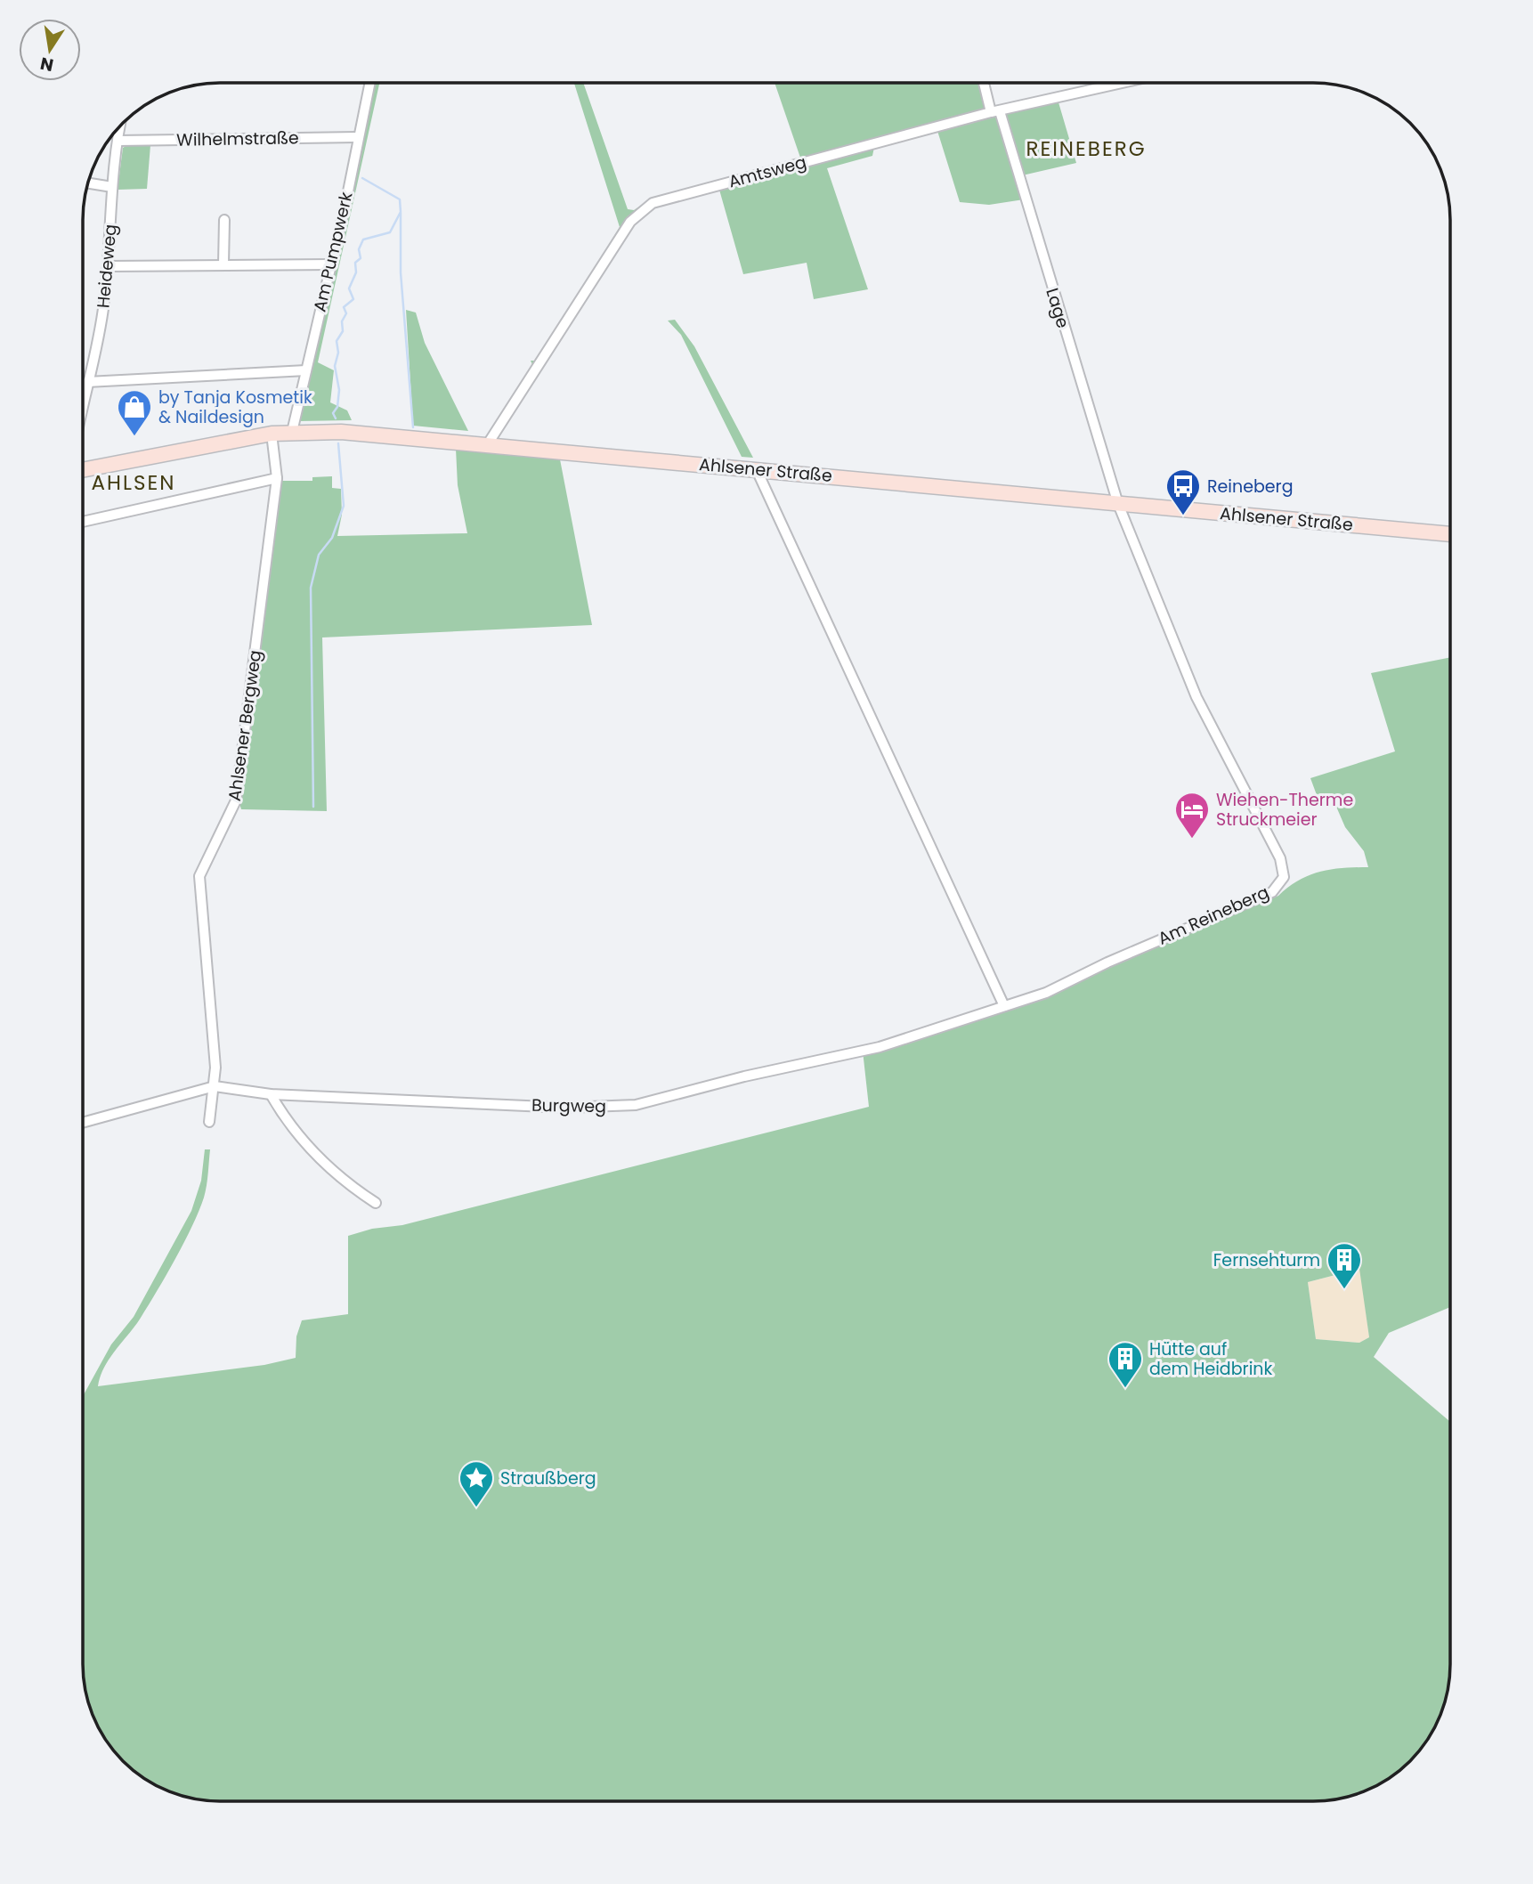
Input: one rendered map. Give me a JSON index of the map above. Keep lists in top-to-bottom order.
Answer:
{
  "streets": {
    "main road": ["Ahlsener Straße"],
    "street": [
      "Wilhelmstraße",
      "Amtsweg",
      "Am Pumpwerk",
      "Heideweg",
      "Lage",
      "Ahlsener Bergweg",
      "Am Reineberg",
      "Burgweg"
    ]
  },
  "crossings": [
    ["Wilhelmstraße", "Am Pumpwerk"],
    ["Wilhelmstraße", "Heideweg"],
    ["Amtsweg", "Lage"],
    ["Amtsweg", "Ahlsener Straße"],
    ["Am Pumpwerk", "Ahlsener Straße"],
    ["Lage", "Ahlsener Straße"],
    ["Lage", "Am Reineberg"],
    ["Ahlsener Straße", "Ahlsener Bergweg"],
    ["Ahlsener Straße", "Am Reineberg"],
    ["Ahlsener Bergweg", "Burgweg"],
    ["Am Reineberg", "Burgweg"]
  ],
  "districts": ["REINEBERG", "AHLSEN"],
  "places": {
    "shop": ["by Tanja Kosmetik & Naildesign"],
    "bus stop": ["Reineberg"],
    "hotel": ["Wiehen-Therme Struckmeier"],
    "building": ["Fernsehturm", "Hütte auf dem Heidbrink"],
    "place": ["Straußberg"]
  },
  "north": "bottom"
}
